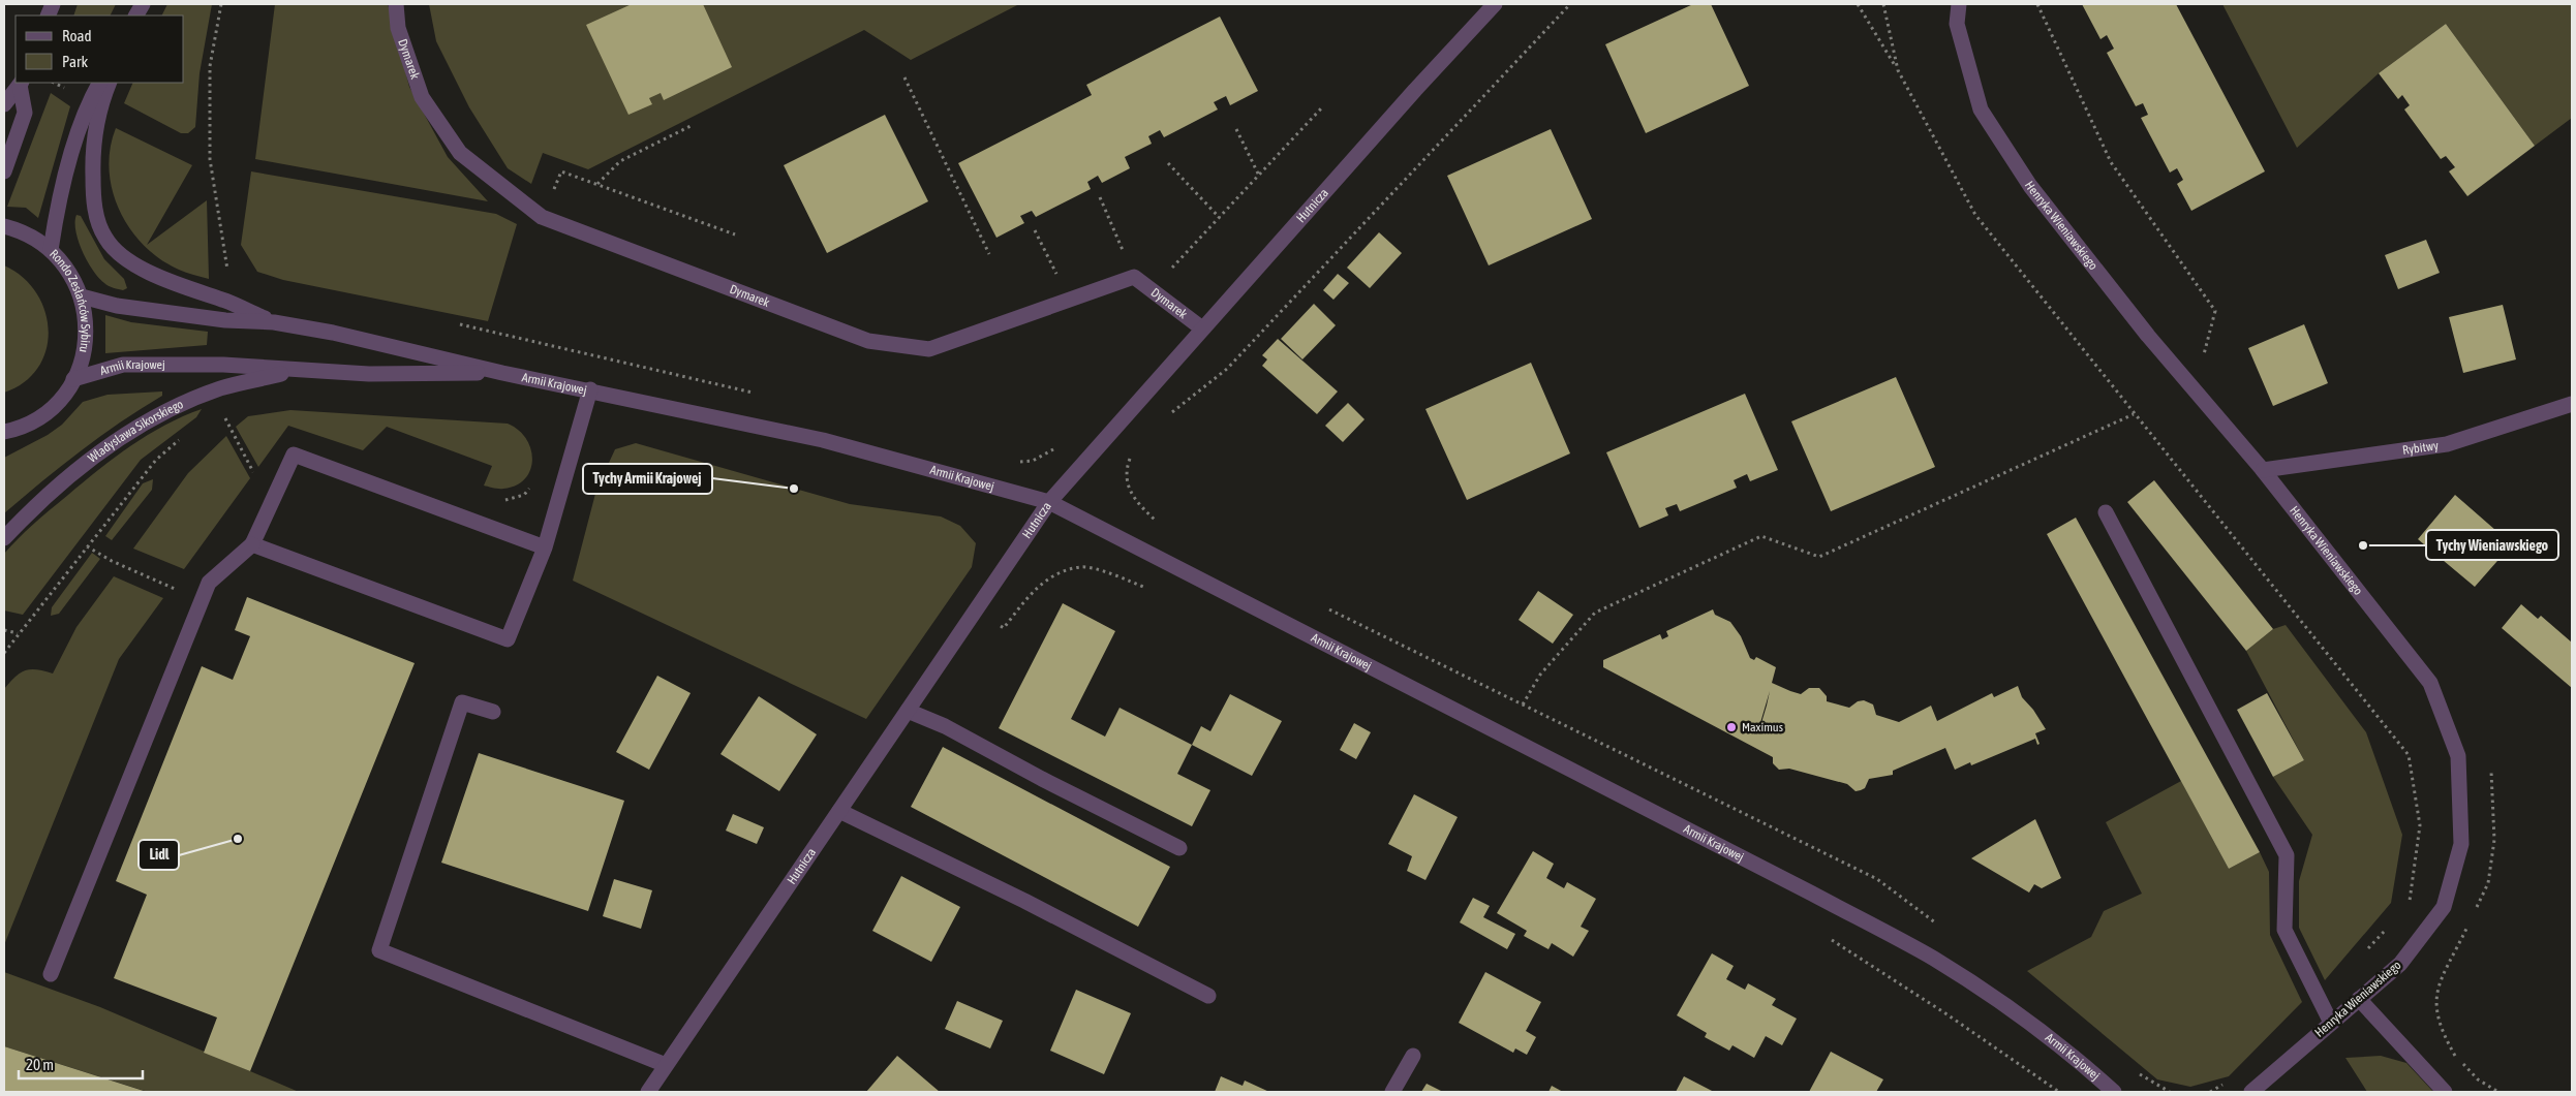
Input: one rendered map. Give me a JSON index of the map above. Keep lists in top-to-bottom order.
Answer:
{
  "streets": {
    "street": [
      "Dymarek",
      "Hutnicza",
      "Henryka Wieniawskiego",
      "Rondo Zesłańców Sybiru",
      "Armii Krajowej",
      "Władysława Sikorskiego",
      "Rybitwy"
    ]
  },
  "crossings": [
    ["Dymarek", "Hutnicza"],
    ["Hutnicza", "Armii Krajowej"],
    ["Henryka Wieniawskiego", "Rybitwy"],
    ["Rondo Zesłańców Sybiru", "Armii Krajowej"],
    ["Armii Krajowej", "Władysława Sikorskiego"]
  ],
  "places": [
    "Tychy Armii Krajowej",
    "Tychy Wieniawskiego",
    "Maximus",
    "Lidl"
  ],
  "legend": ["Road", "Park"],
  "scale_bar": "20 m"
}
